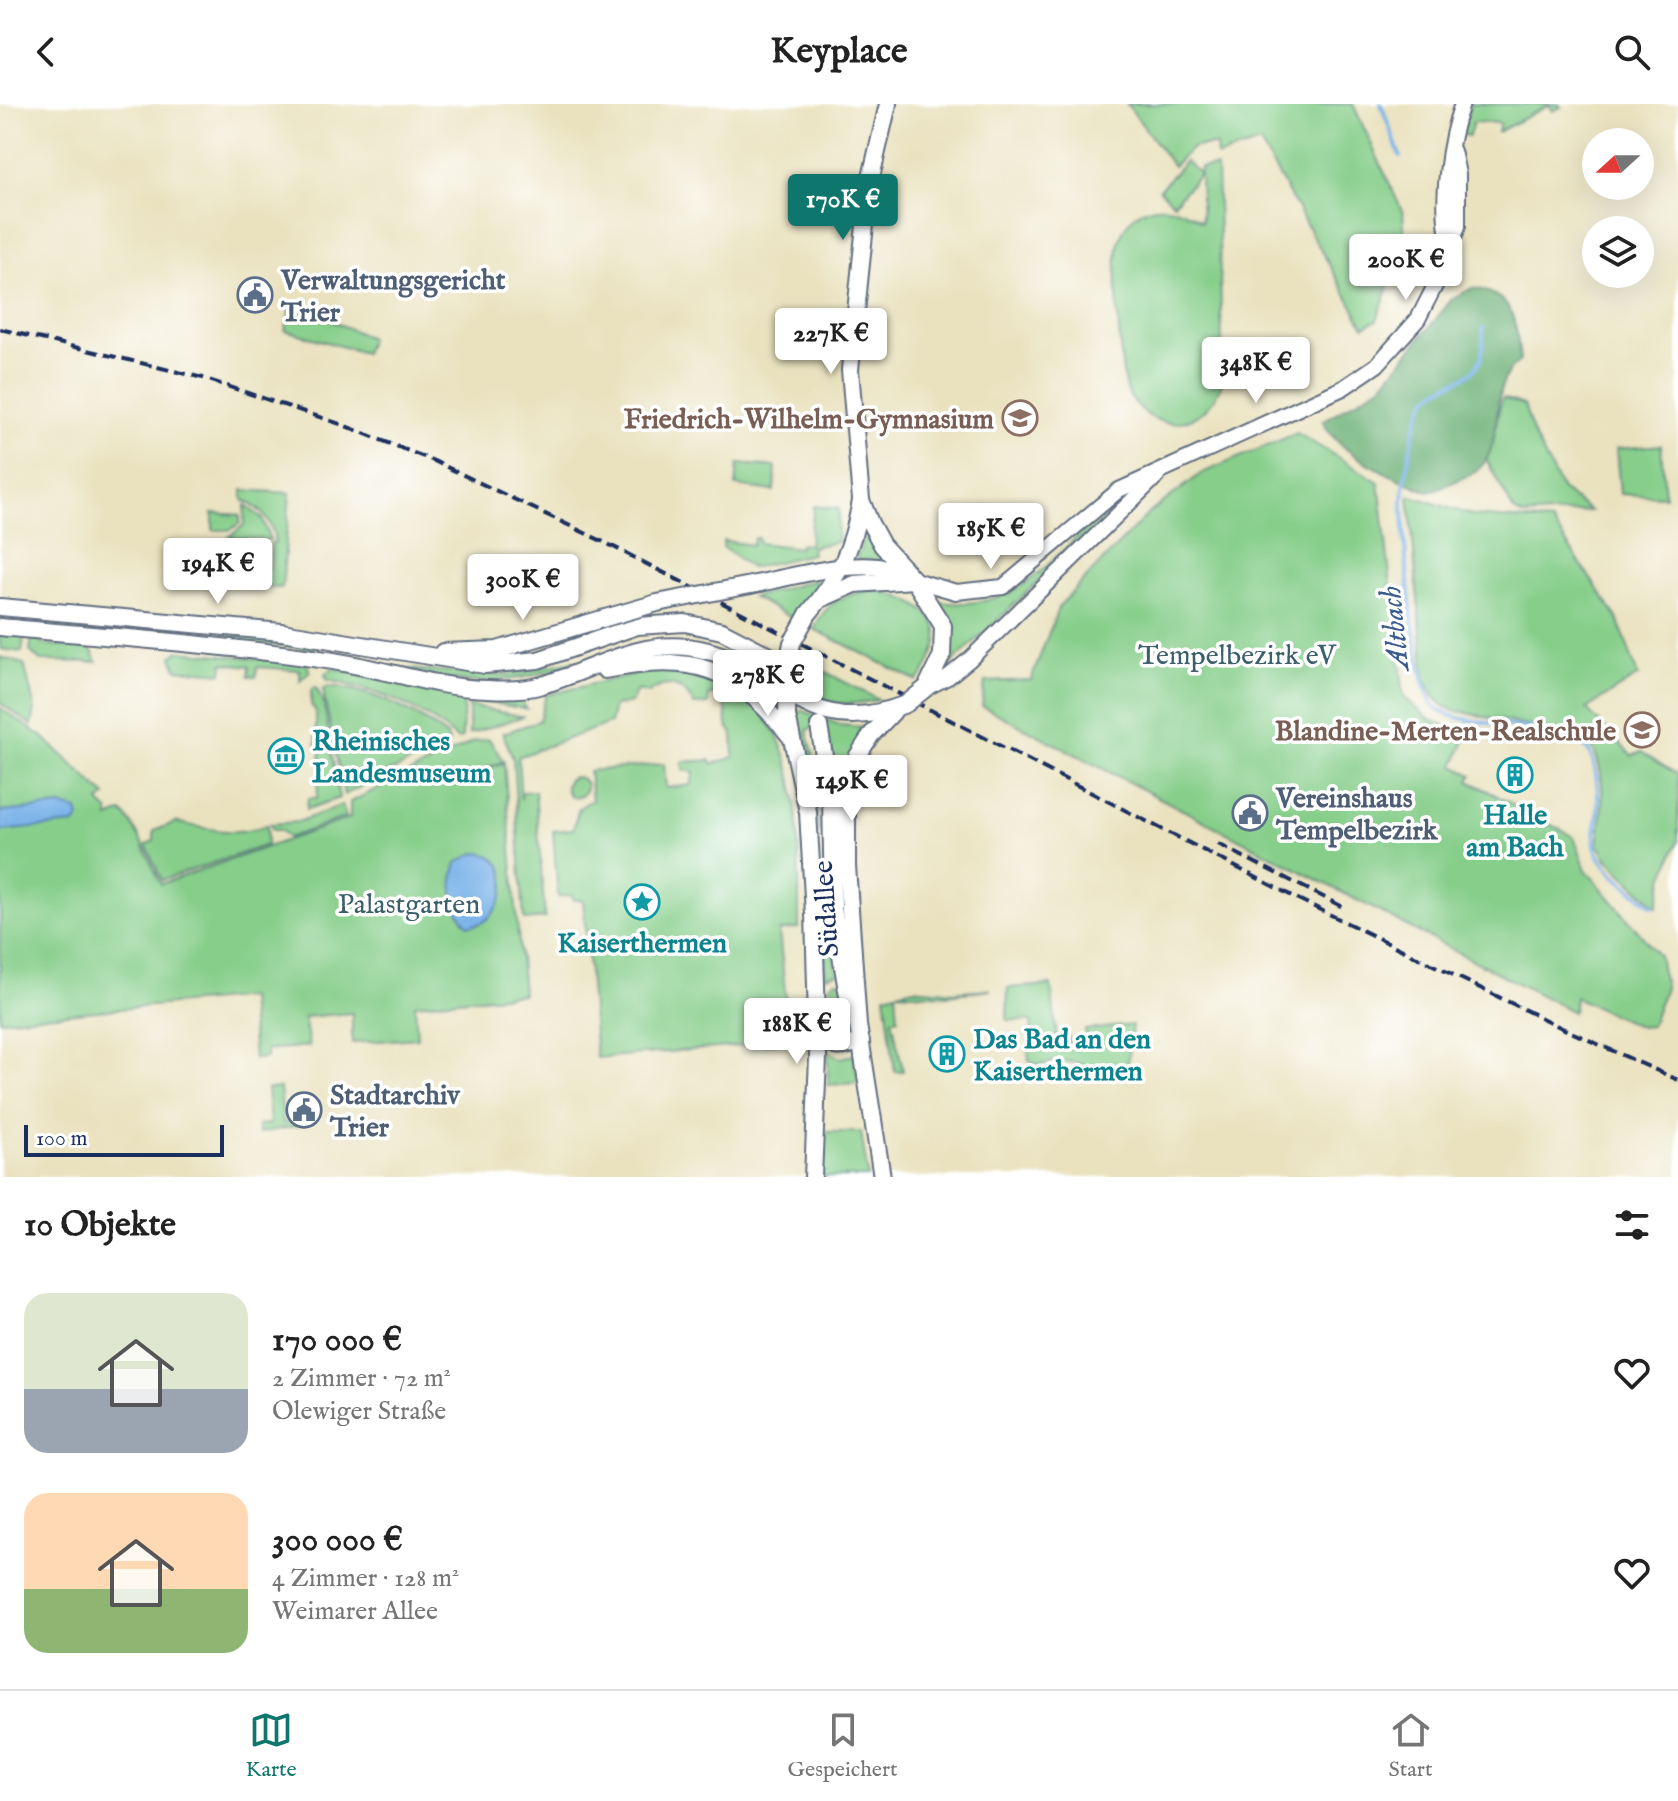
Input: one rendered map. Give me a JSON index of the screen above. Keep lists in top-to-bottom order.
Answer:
{
  "streets": {
    "main road": ["Südallee"]
  },
  "water": ["Altbach"],
  "parks": ["Tempelbezirk eV", "Palastgarten"],
  "places": {
    "public building": ["Verwaltungsgericht Trier", "Vereinshaus Tempelbezirk", "Stadtarchiv Trier"],
    "school or university": ["Friedrich-Wilhelm-Gymnasium", "Blandine-Merten-Realschule"],
    "museum": ["Rheinisches Landesmuseum"],
    "building": ["Halle am Bach", "Das Bad an den Kaiserthermen"],
    "place": ["Kaiserthermen"]
  },
  "scale_bar": "100 m",
  "north": "left",
  "page": {
    "header": "Keyplace",
    "price": [
      "170K €",
      "200K €",
      "227K €",
      "348K €",
      "185K €",
      "194K €",
      "300K €",
      "278K €",
      "149K €",
      "188K €"
    ],
    "scale": "100 m",
    "heading": "10 Objekte",
    "list": [
      {
        "name": "170 000 €",
        "note": "2 Zimmer · 72 m² · Olewiger Straße"
      },
      {
        "name": "300 000 €",
        "note": "4 Zimmer · 128 m² · Weimarer Allee"
      }
    ],
    "tabs": ["Karte", "Gespeichert", "Start"]
  }
}
